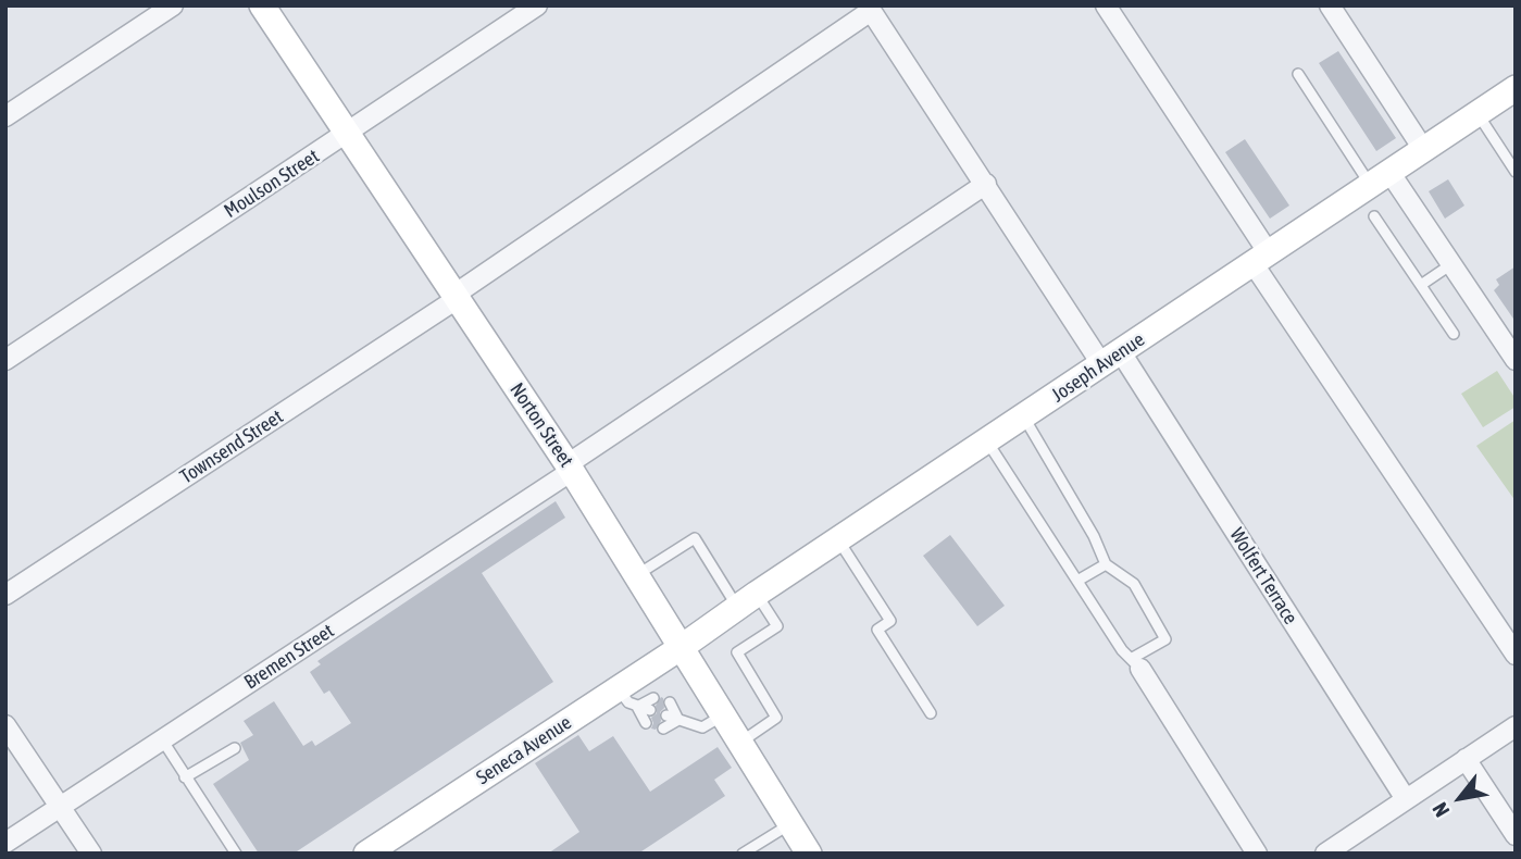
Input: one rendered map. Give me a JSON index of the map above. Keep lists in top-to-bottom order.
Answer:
{
  "streets": {
    "main road": ["Joseph Avenue", "Norton Street", "Seneca Avenue"],
    "street": [
      "Moulson Street",
      "Townsend Street",
      "Wolfert Terrace",
      "Bremen Street"
    ]
  },
  "crossings": [
    ["Moulson Street", "Norton Street"],
    ["Joseph Avenue", "Norton Street"],
    ["Joseph Avenue", "Wolfert Terrace"],
    ["Joseph Avenue", "Seneca Avenue"],
    ["Norton Street", "Townsend Street"],
    ["Norton Street", "Bremen Street"],
    ["Norton Street", "Seneca Avenue"],
    ["Townsend Street", "Wolfert Terrace"],
    ["Wolfert Terrace", "Bremen Street"]
  ],
  "north": "bottom left"
}
